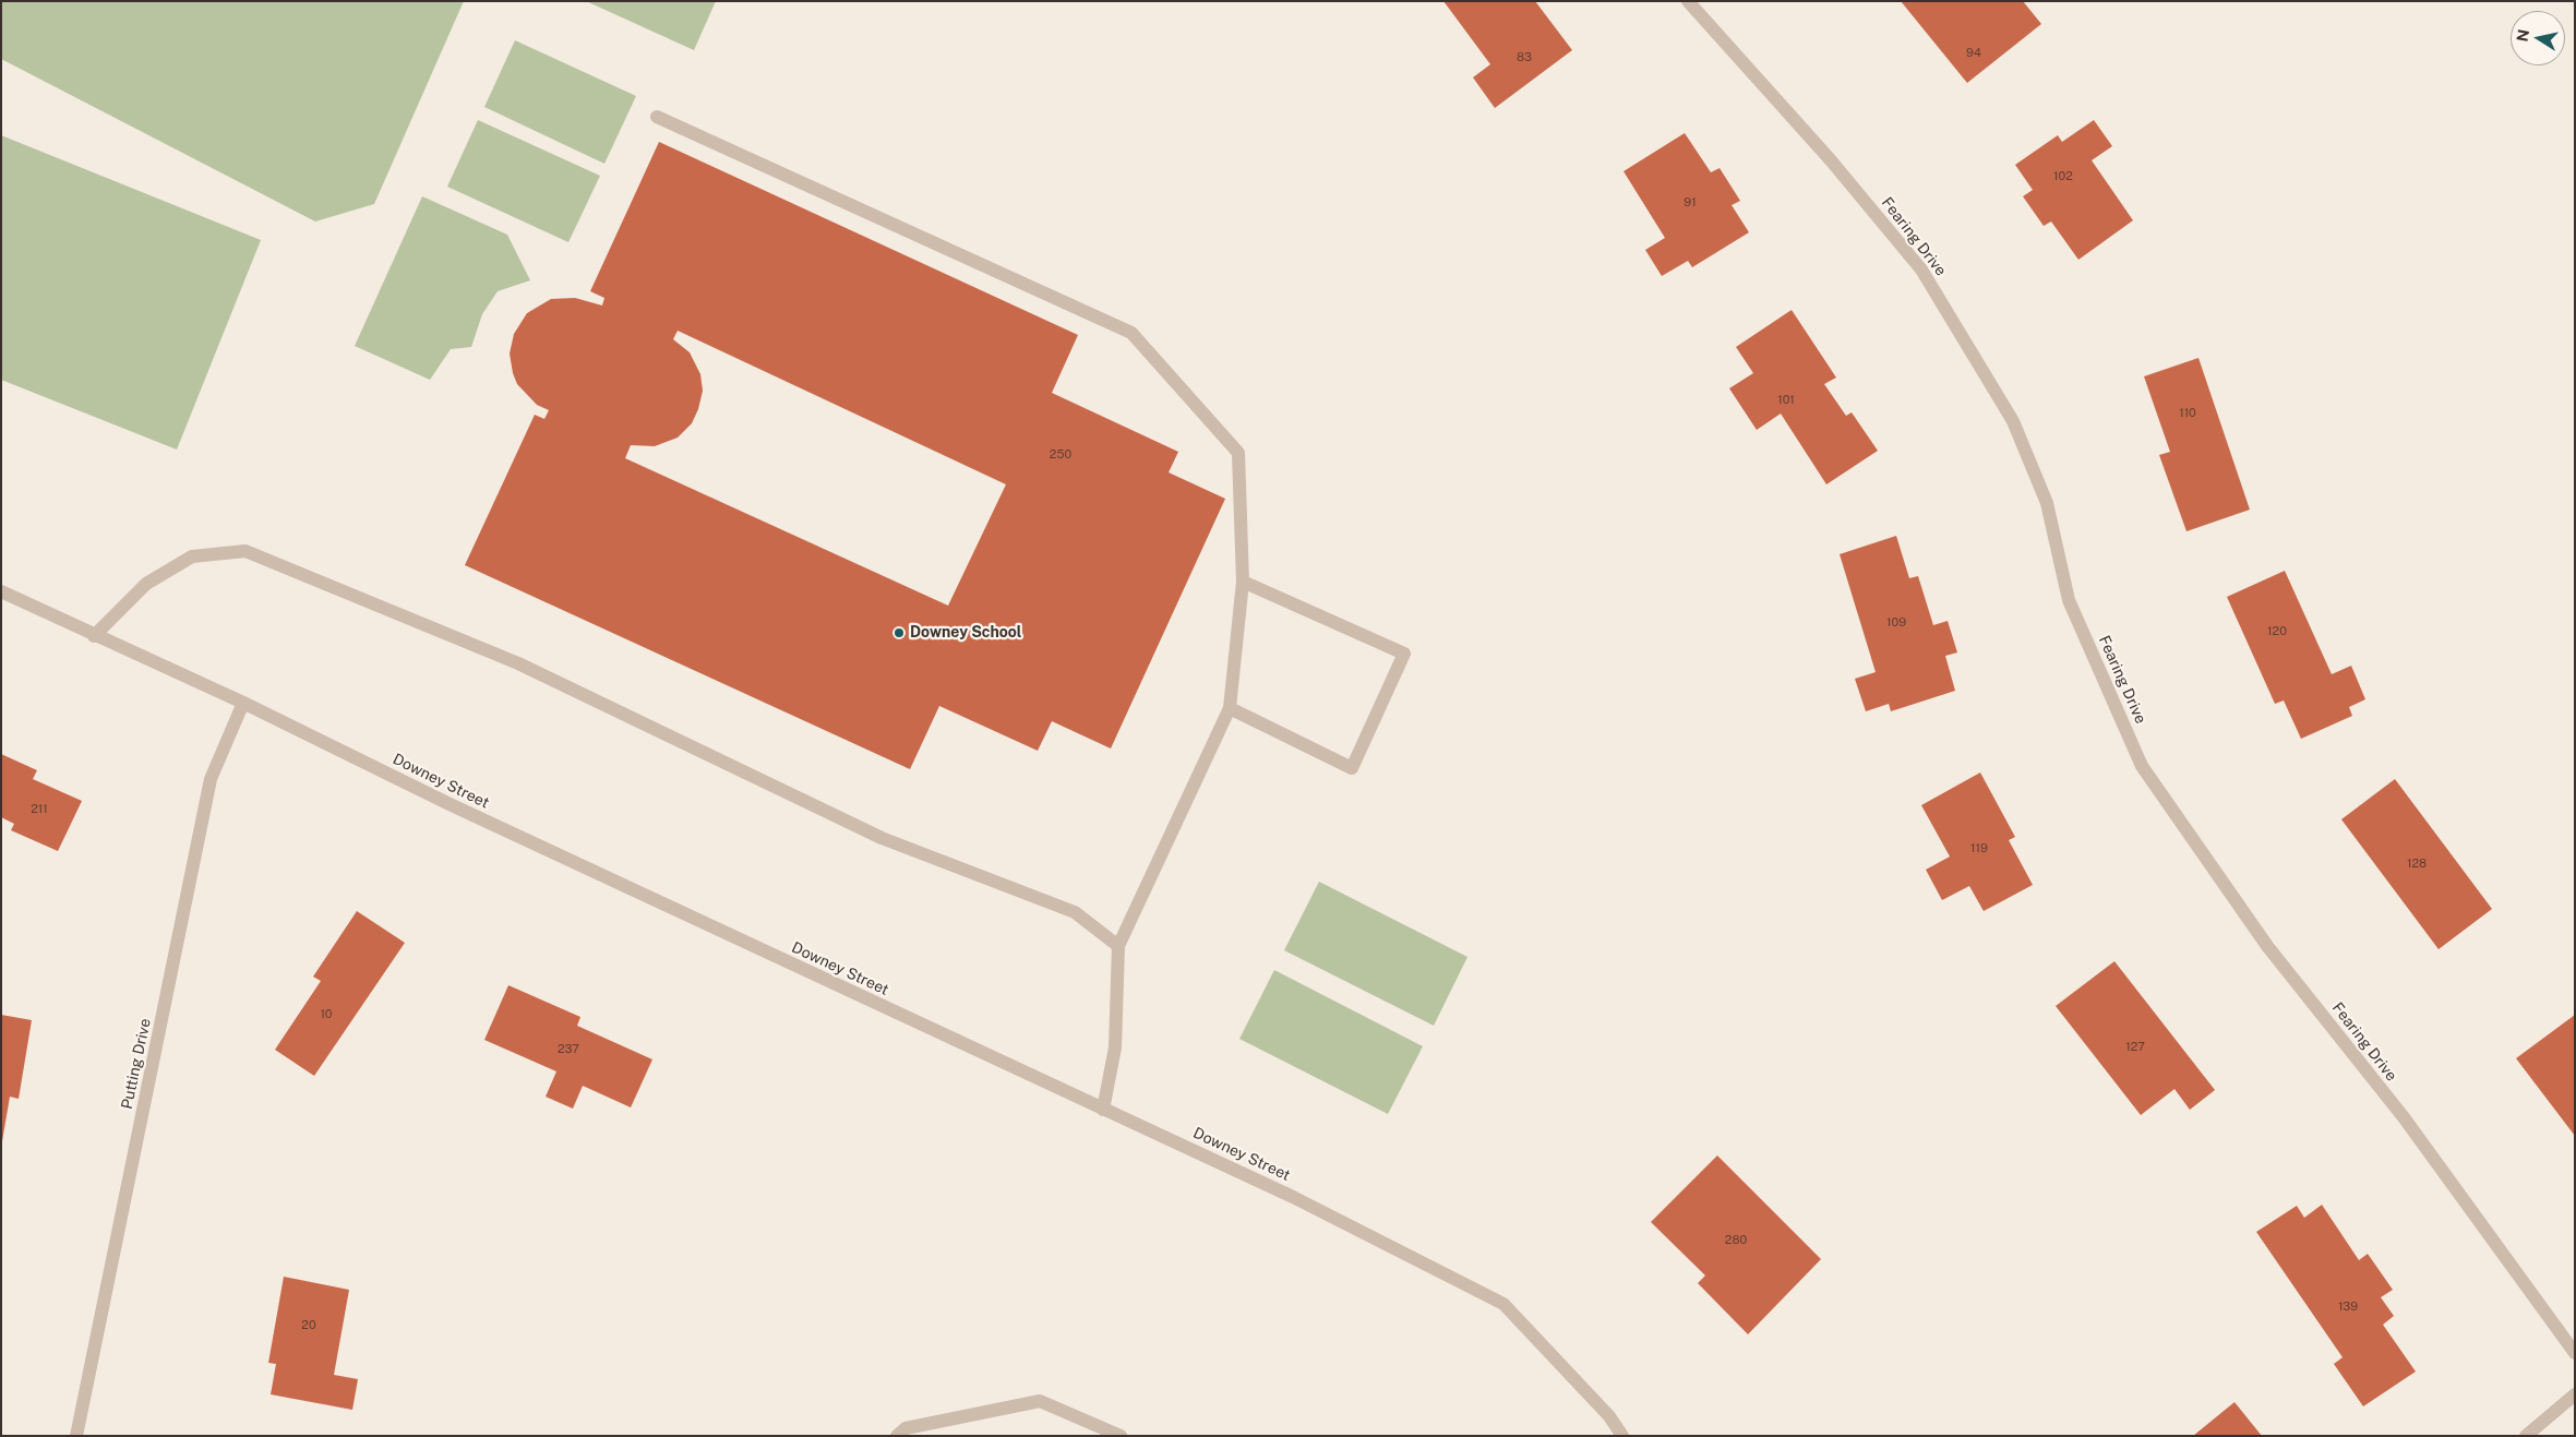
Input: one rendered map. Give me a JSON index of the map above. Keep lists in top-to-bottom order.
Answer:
{
  "streets": {
    "street": ["Fearing Drive", "Downey Street", "Putting Drive"]
  },
  "crossings": [
    ["Downey Street", "Putting Drive"]
  ],
  "places": ["Downey School"],
  "house_numbers": [
    "94",
    "83",
    "102",
    "91",
    "101",
    "110",
    "250",
    "109",
    "120",
    "211",
    "119",
    "128",
    "10",
    "127",
    "237",
    "280",
    "139",
    "20"
  ],
  "north": "left"
}
